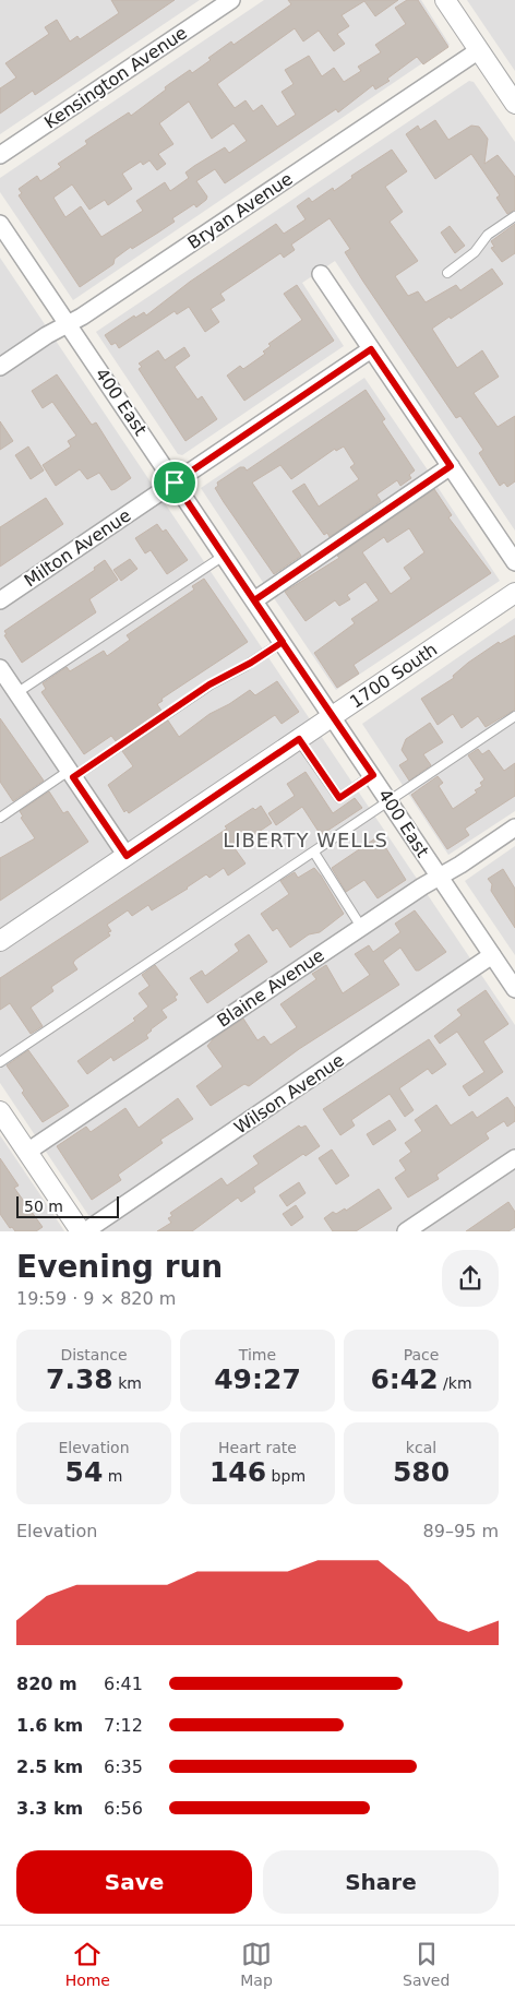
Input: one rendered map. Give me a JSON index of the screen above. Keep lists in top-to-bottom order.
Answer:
{
  "streets": {
    "street": [
      "Kensington Avenue",
      "Bryan Avenue",
      "400 East",
      "Milton Avenue",
      "1700 South",
      "Blaine Avenue",
      "Wilson Avenue"
    ]
  },
  "crossings": [
    ["Bryan Avenue", "400 East"],
    ["400 East", "Milton Avenue"],
    ["400 East", "1700 South"],
    ["400 East", "Blaine Avenue"],
    ["400 East", "Wilson Avenue"]
  ],
  "districts": ["LIBERTY WELLS"],
  "scale_bar": "50 m",
  "page": {
    "scale": "50 m",
    "heading": ["Evening run", "19:59 · 9 × 820 m"],
    "stats": [
      ["Distance", "7.38 km"],
      ["Time", "49:27"],
      ["Pace", "6:42 /km"],
      ["Elevation", "54 m"],
      ["Heart rate", "146 bpm"],
      ["kcal", "580"]
    ],
    "chart": ["Elevation", "89–95 m"],
    "list": [
      {
        "name": "820 m",
        "note": "6:41"
      },
      {
        "name": "1.6 km",
        "note": "7:12"
      },
      {
        "name": "2.5 km",
        "note": "6:35"
      },
      {
        "name": "3.3 km",
        "note": "6:56"
      }
    ],
    "buttons": ["Save", "Share"],
    "tabs": ["Home", "Map", "Saved"]
  }
}
